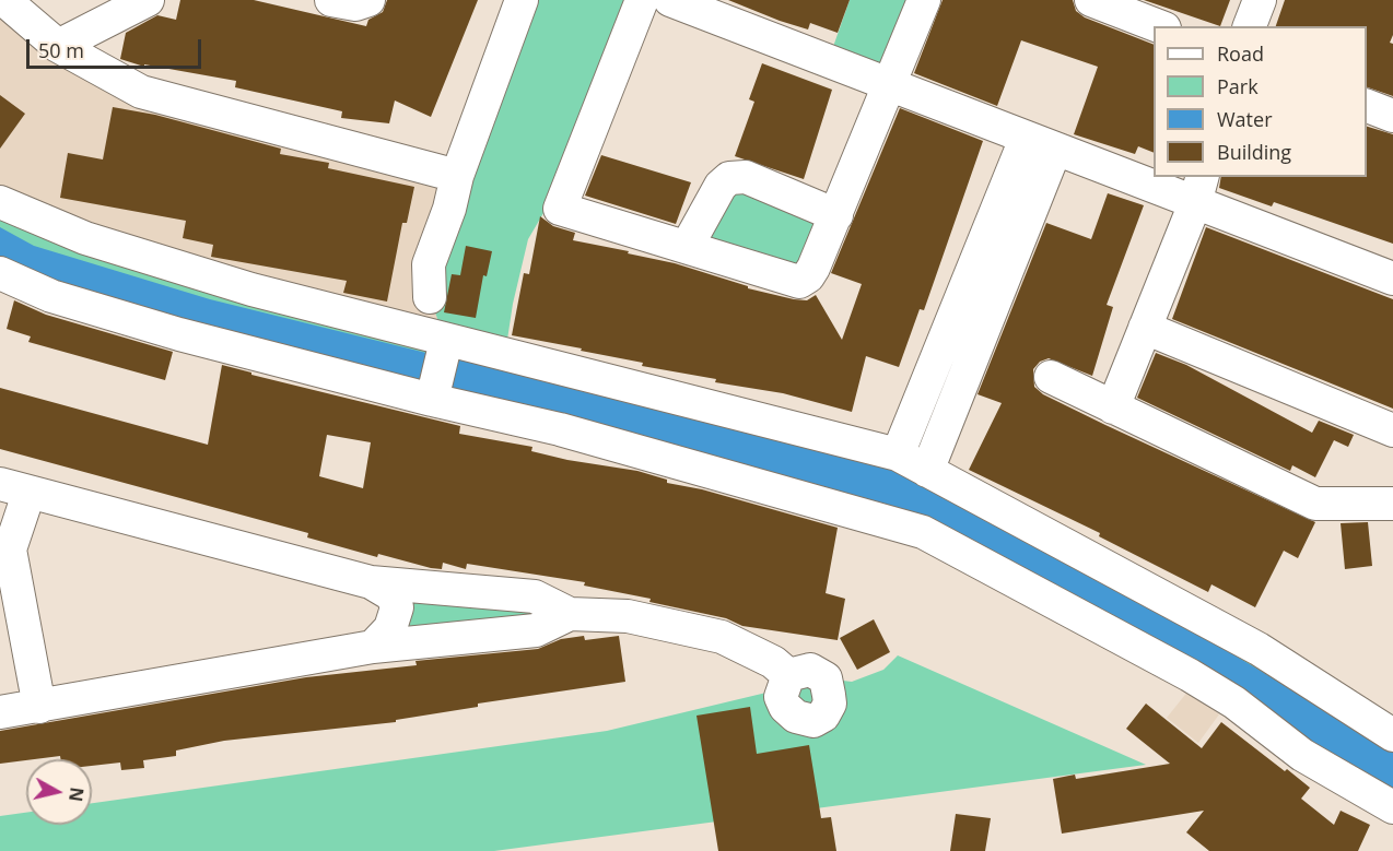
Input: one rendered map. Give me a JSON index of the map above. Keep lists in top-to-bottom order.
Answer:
{
  "legend": [
    "Road",
    "Park",
    "Water",
    "Building"
  ],
  "scale_bar": "50 m",
  "north": "right"
}
